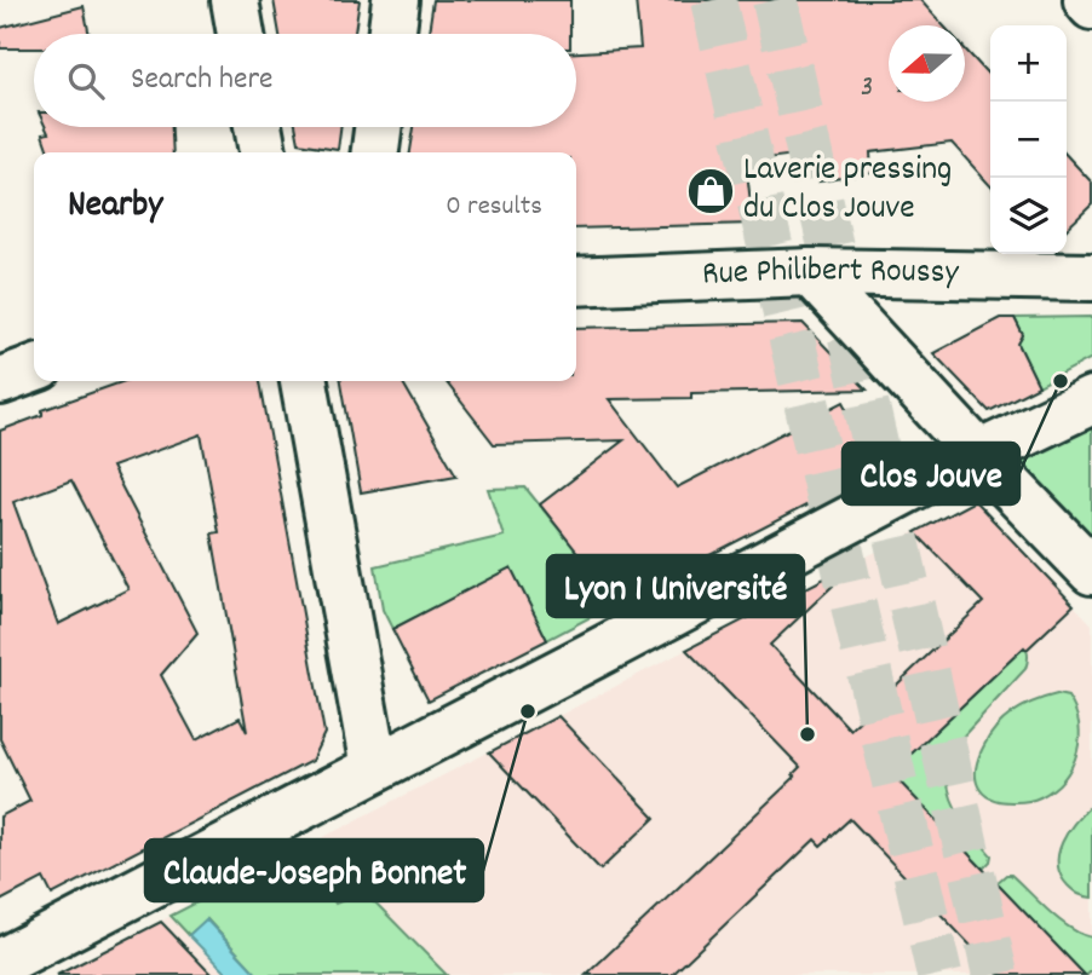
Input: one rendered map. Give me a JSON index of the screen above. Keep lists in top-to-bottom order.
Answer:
{
  "streets": {
    "street": ["Rue Philibert Roussy"]
  },
  "places": {
    "shop": ["Laverie pressing du Clos Jouve"],
    "other": ["Clos Jouve", "Claude-Joseph Bonnet", "Lyon 1 Université"]
  },
  "house_numbers": ["3"],
  "north": "left",
  "page": {
    "map_buttons": ["+", "−"],
    "search": "Search here",
    "heading": ["Nearby", "0 results"]
  }
}
